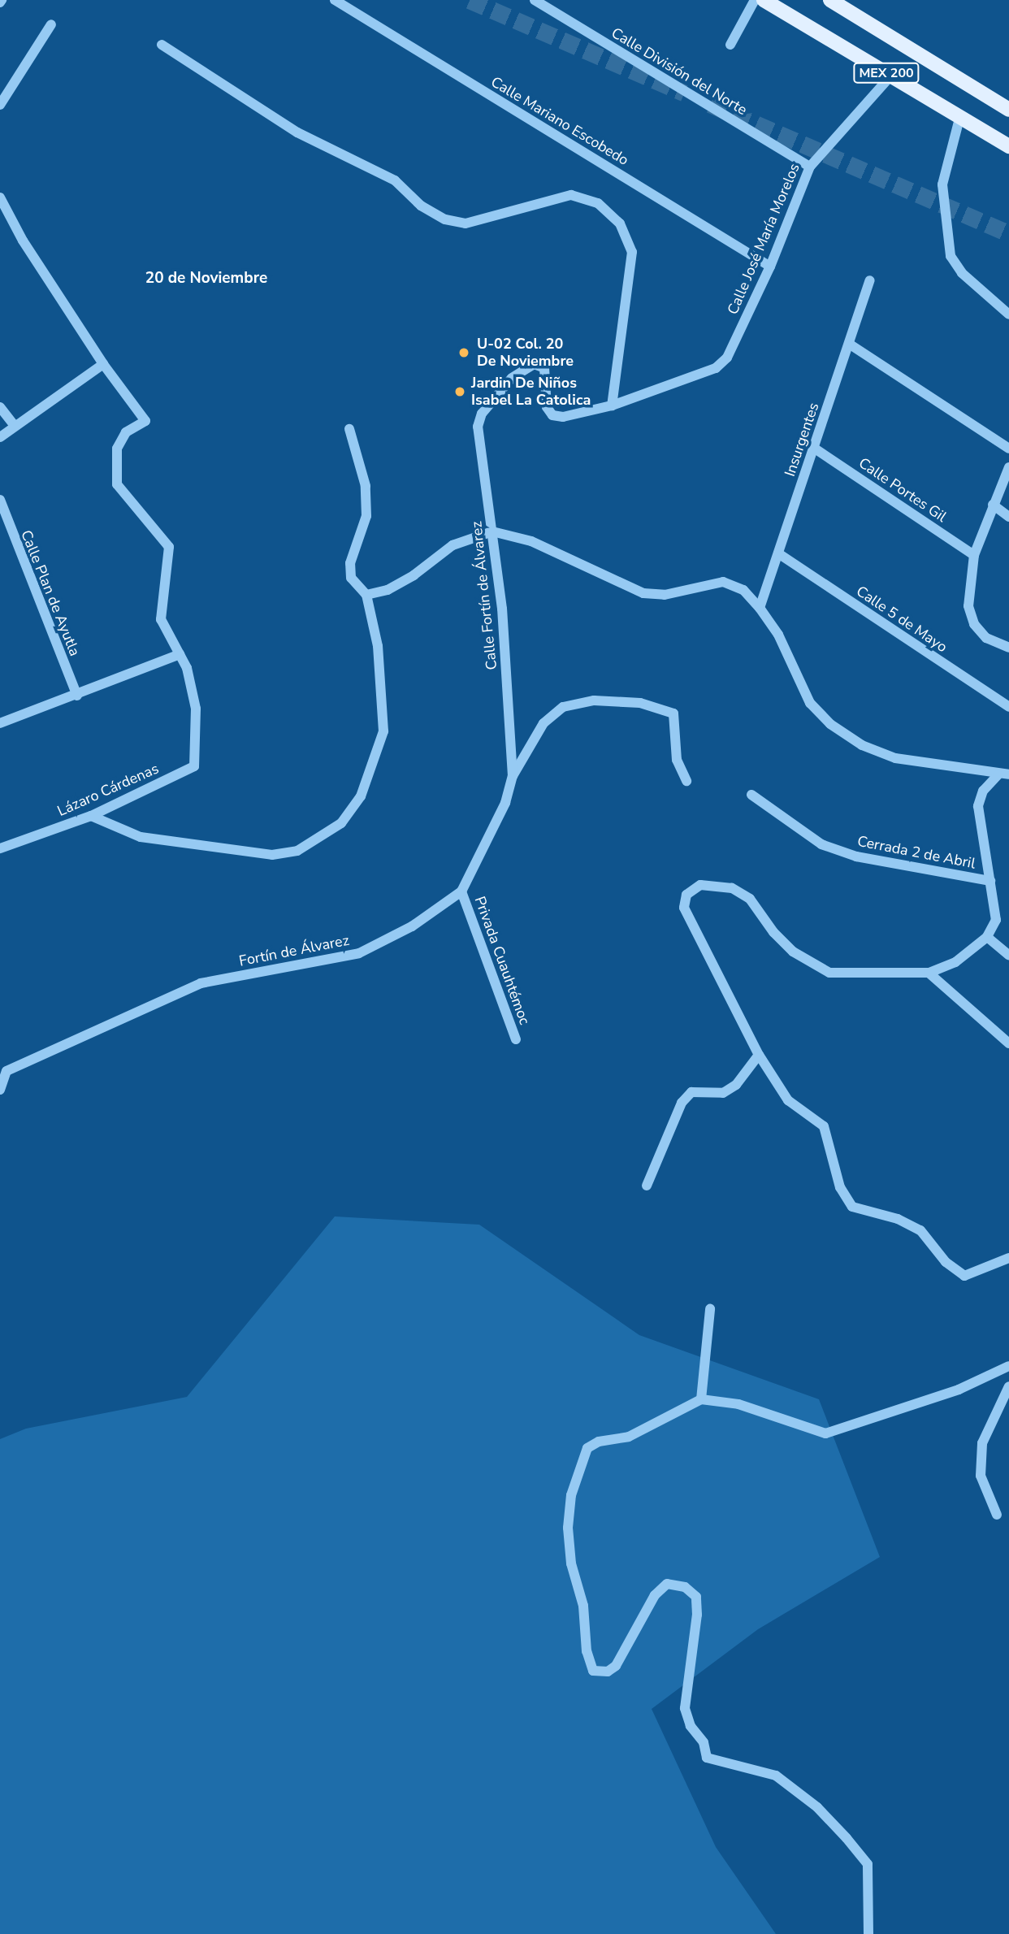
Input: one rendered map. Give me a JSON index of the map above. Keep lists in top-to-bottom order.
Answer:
{
  "streets": {
    "main road": ["MEX 200"],
    "street": [
      "Calle División del Norte",
      "Calle Mariano Escobedo",
      "Calle José María Morelos",
      "Insurgentes",
      "Calle Portes Gil",
      "Calle Plan de Ayutla",
      "Calle Fortín de Álvarez",
      "Calle 5 de Mayo",
      "Lázaro Cárdenas",
      "Cerrada 2 de Abril",
      "Fortín de Álvarez",
      "Privada Cuauhtémoc"
    ]
  },
  "crossings": [
    ["Calle División del Norte", "Calle José María Morelos"],
    ["MEX 200", "Calle José María Morelos"],
    ["Calle Mariano Escobedo", "Calle José María Morelos"],
    ["Calle José María Morelos", "Calle Fortín de Álvarez"],
    ["Insurgentes", "Calle Portes Gil"],
    ["Insurgentes", "Calle 5 de Mayo"],
    ["Calle Fortín de Álvarez", "Fortín de Álvarez"],
    ["Fortín de Álvarez", "Privada Cuauhtémoc"]
  ],
  "districts": ["20 de Noviembre"],
  "places": ["U-02 Col. 20 De Noviembre", "Jardin De Niños Isabel La Catolica"]
}
